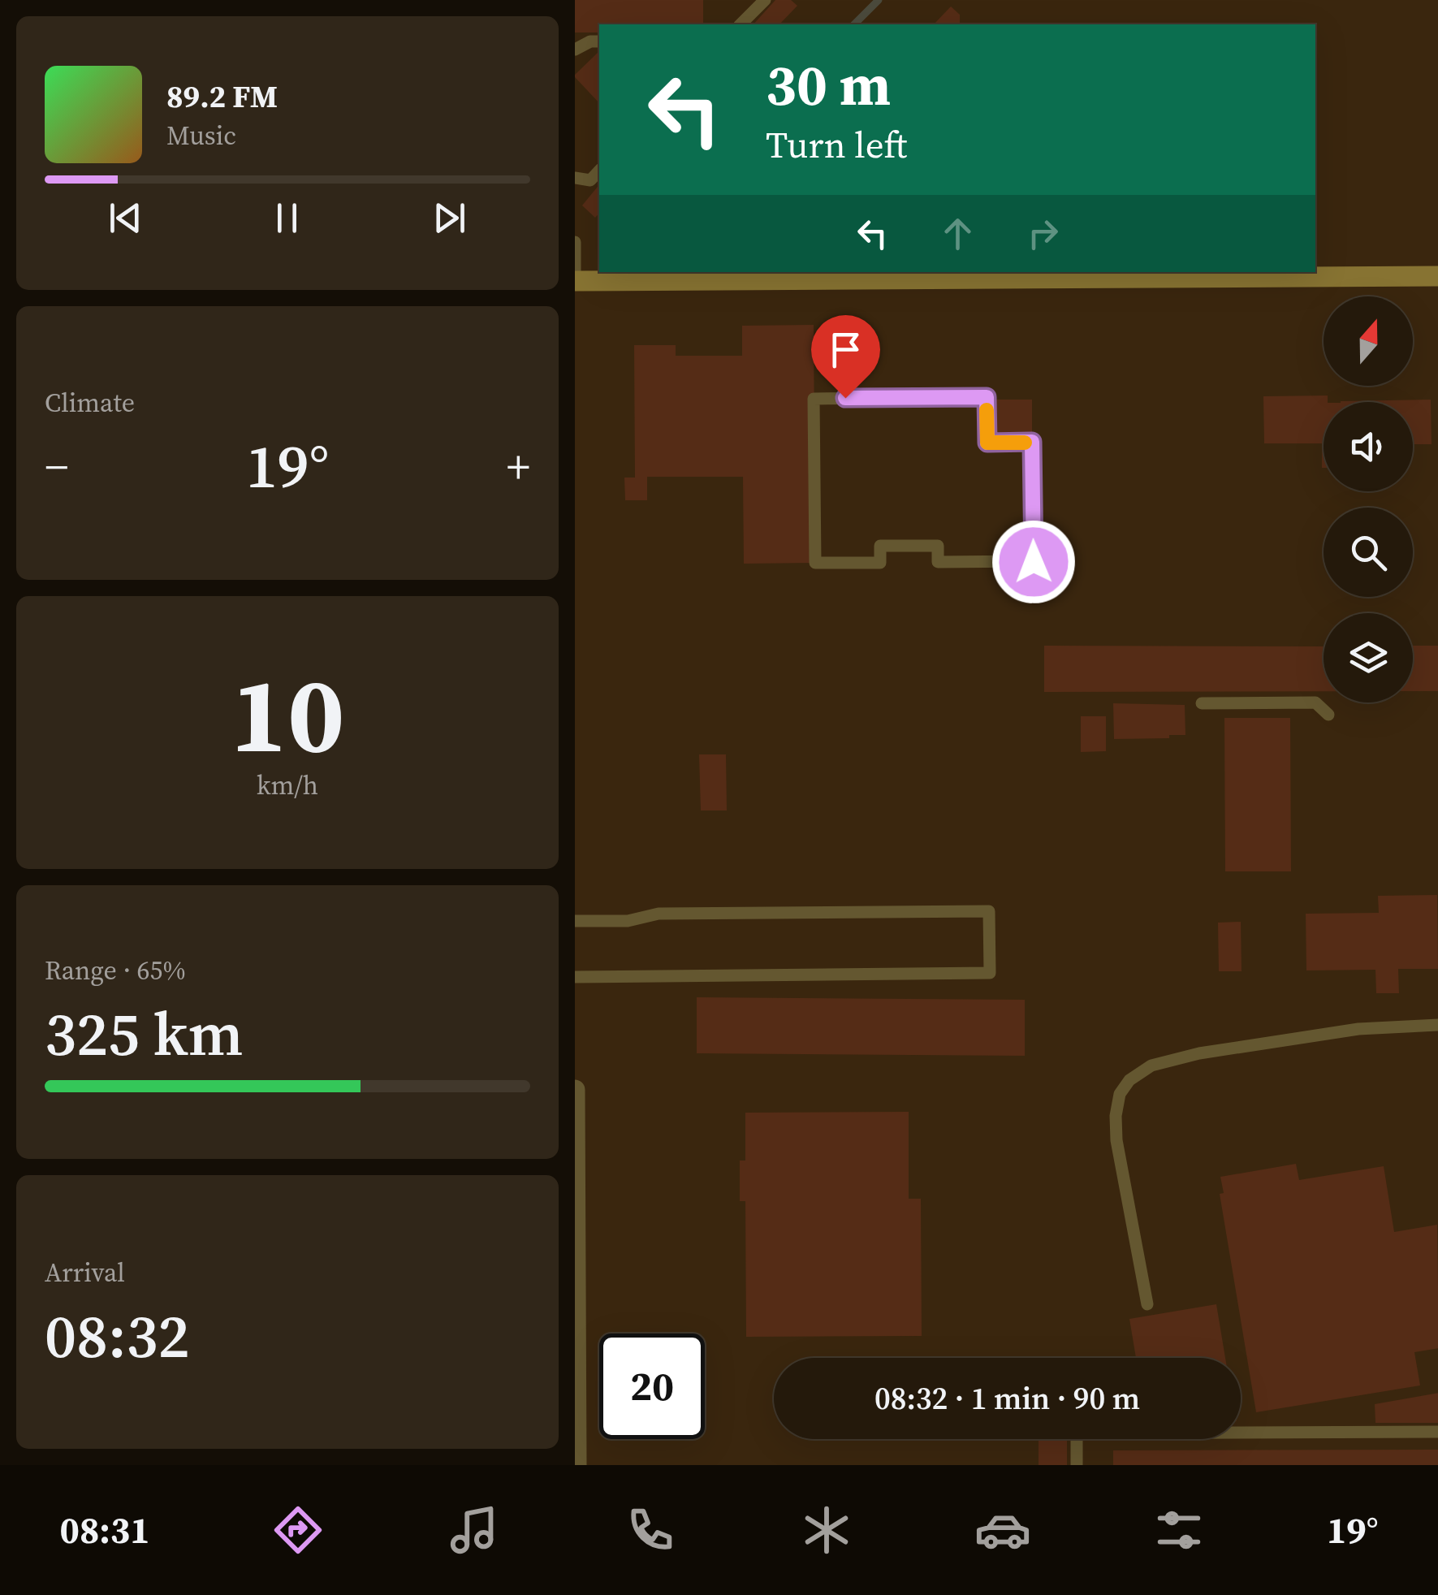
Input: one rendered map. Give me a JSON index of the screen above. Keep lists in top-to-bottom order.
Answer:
{
  "north": "top",
  "page": {
    "turn": ["30 m", "Turn left"],
    "song": ["89.2 FM", "Music"],
    "tile": [
      "Climate",
      ["10", "km/h"],
      ["Range · 65%", "325 km"],
      ["Arrival", "08:32"]
    ],
    "heat": ["−", "19°", "+"],
    "limit": "20",
    "trip": "08:32 · 1 min · 90 m",
    "tabs": ["08:31", "19°"]
  }
}
